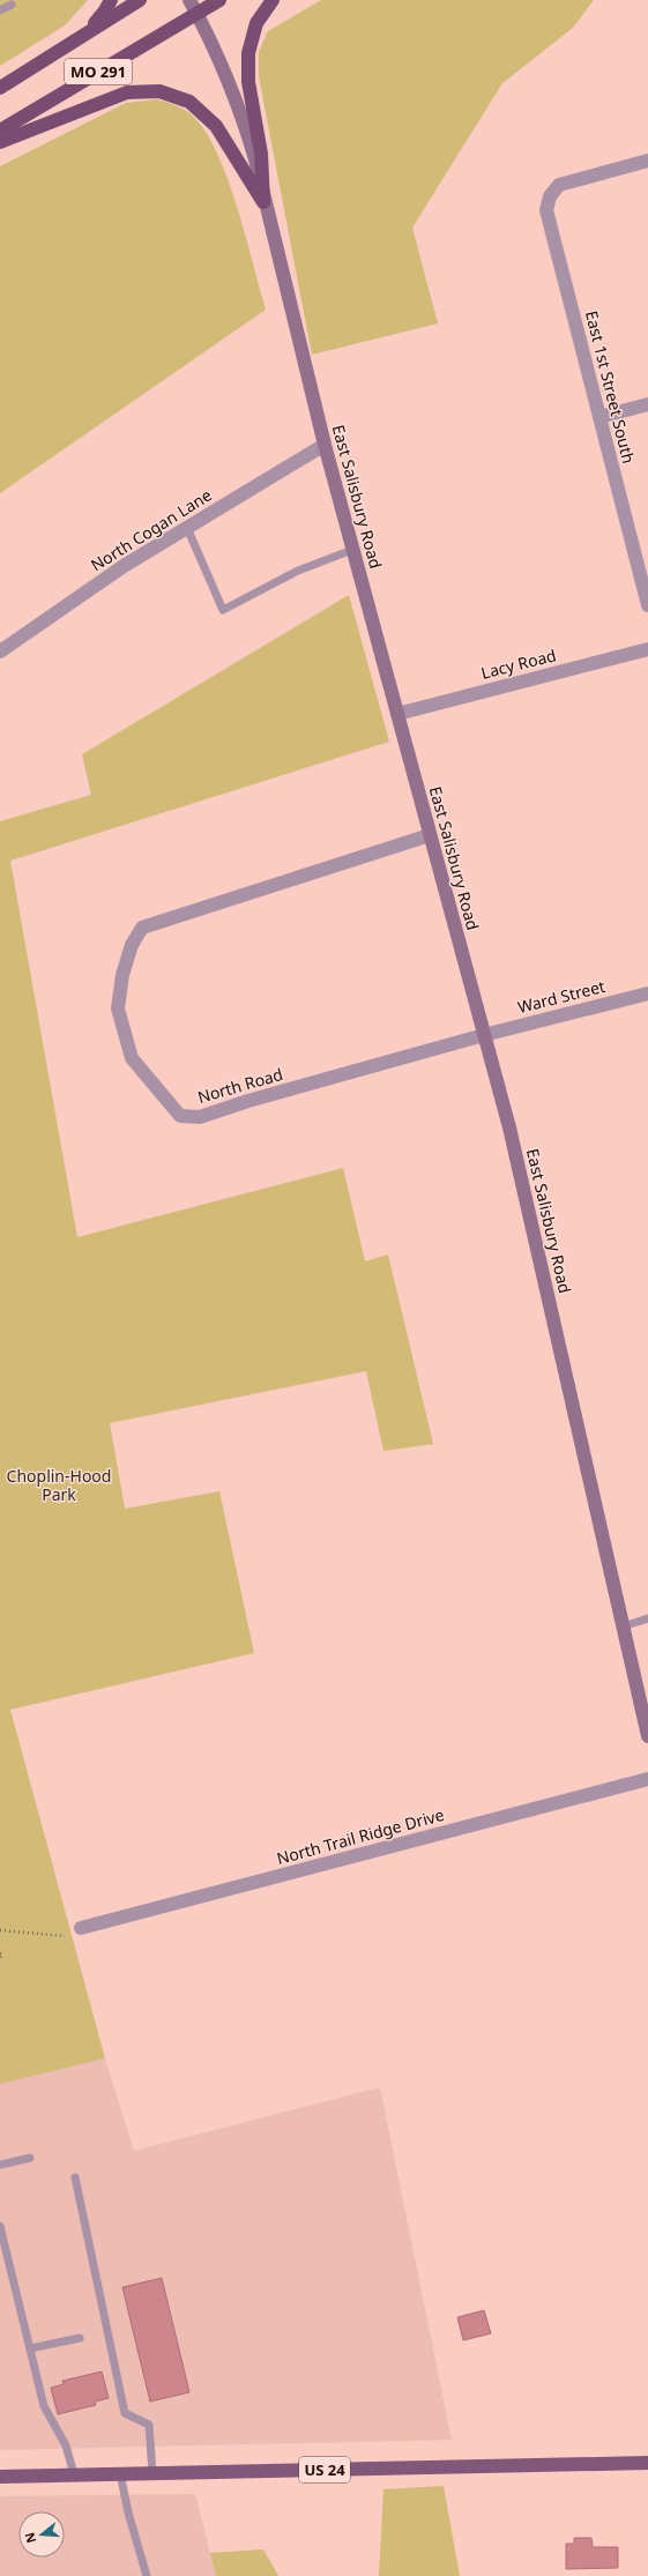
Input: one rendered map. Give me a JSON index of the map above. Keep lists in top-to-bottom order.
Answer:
{
  "streets": {
    "highway": ["MO 291"],
    "main road": ["East Salisbury Road", "US 24"],
    "street": [
      "East 1st Street South",
      "North Cogan Lane",
      "Lacy Road",
      "Ward Street",
      "North Road",
      "North Trail Ridge Drive"
    ]
  },
  "crossings": [
    ["MO 291", "East Salisbury Road"],
    ["East Salisbury Road", "North Cogan Lane"],
    ["East Salisbury Road", "Lacy Road"],
    ["East Salisbury Road", "Ward Street"],
    ["East Salisbury Road", "North Road"],
    ["Ward Street", "North Road"]
  ],
  "parks": ["Choplin-Hood Park"],
  "north": "left"
}
